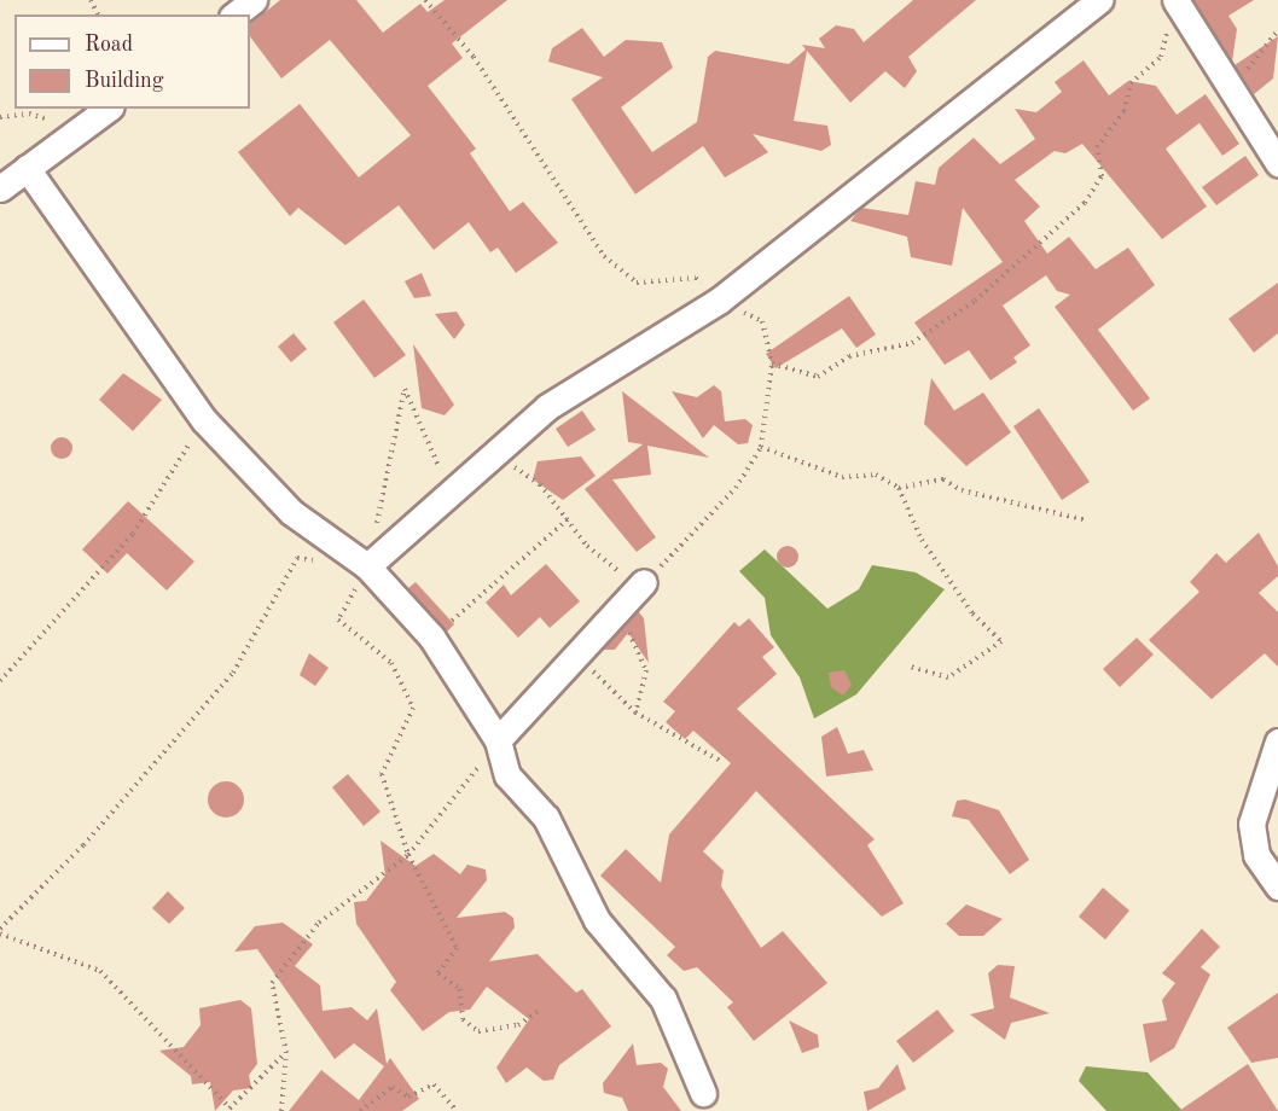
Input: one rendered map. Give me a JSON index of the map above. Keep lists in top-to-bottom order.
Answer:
{
  "legend": ["Road", "Building"]
}
